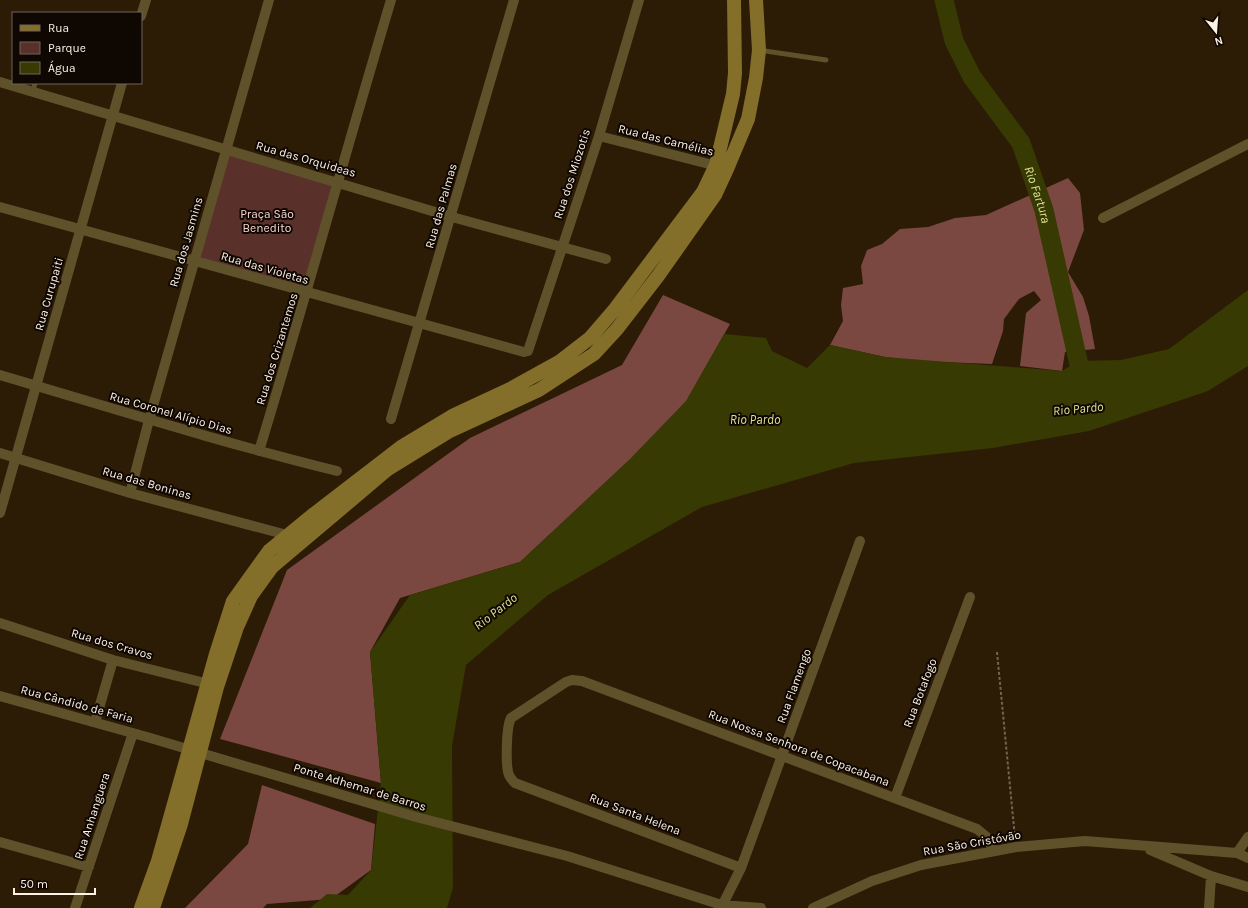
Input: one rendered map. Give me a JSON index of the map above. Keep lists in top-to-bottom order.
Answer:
{
  "streets": {
    "street": [
      "Rua das Camélias",
      "Rua das Orquideas",
      "Rua dos Miozotis",
      "Rua das Palmas",
      "Rua dos Jasmins",
      "Rua das Violetas",
      "Rua Curupaiti",
      "Rua dos Crizantemos",
      "Rua Coronel Alípio Dias",
      "Rua das Boninas",
      "Rua dos Cravos",
      "Rua Flamengo",
      "Rua Botafogo",
      "Rua Cândido de Faria",
      "Rua Nossa Senhora de Copacabana",
      "Ponte Adhemar de Barros",
      "Rua Santa Helena",
      "Rua Anhanguera",
      "Rua São Cristóvão"
    ]
  },
  "crossings": [
    ["Rua das Camélias", "Rua dos Miozotis"],
    ["Rua das Orquideas", "Rua dos Miozotis"],
    ["Rua das Orquideas", "Rua das Palmas"],
    ["Rua das Orquideas", "Rua dos Jasmins"],
    ["Rua das Orquideas", "Rua Curupaiti"],
    ["Rua das Orquideas", "Rua dos Crizantemos"],
    ["Rua dos Miozotis", "Rua das Violetas"],
    ["Rua das Palmas", "Rua das Violetas"],
    ["Rua dos Jasmins", "Rua das Violetas"],
    ["Rua dos Jasmins", "Rua Coronel Alípio Dias"],
    ["Rua dos Jasmins", "Rua das Boninas"],
    ["Rua das Violetas", "Rua Curupaiti"],
    ["Rua das Violetas", "Rua dos Crizantemos"],
    ["Rua Curupaiti", "Rua Coronel Alípio Dias"],
    ["Rua Curupaiti", "Rua das Boninas"],
    ["Rua dos Crizantemos", "Rua Coronel Alípio Dias"],
    ["Rua Flamengo", "Rua Nossa Senhora de Copacabana"],
    ["Rua Flamengo", "Ponte Adhemar de Barros"],
    ["Rua Flamengo", "Rua Santa Helena"],
    ["Rua Botafogo", "Rua Nossa Senhora de Copacabana"],
    ["Rua Cândido de Faria", "Ponte Adhemar de Barros"],
    ["Rua Cândido de Faria", "Rua Anhanguera"],
    ["Rua Nossa Senhora de Copacabana", "Rua Santa Helena"],
    ["Rua Nossa Senhora de Copacabana", "Rua São Cristóvão"]
  ],
  "water": ["Rio Fartura", "Rio Pardo"],
  "parks": ["Praça São Benedito"],
  "legend": ["Rua", "Parque", "Água"],
  "scale_bar": "50 m",
  "north": "bottom"
}
